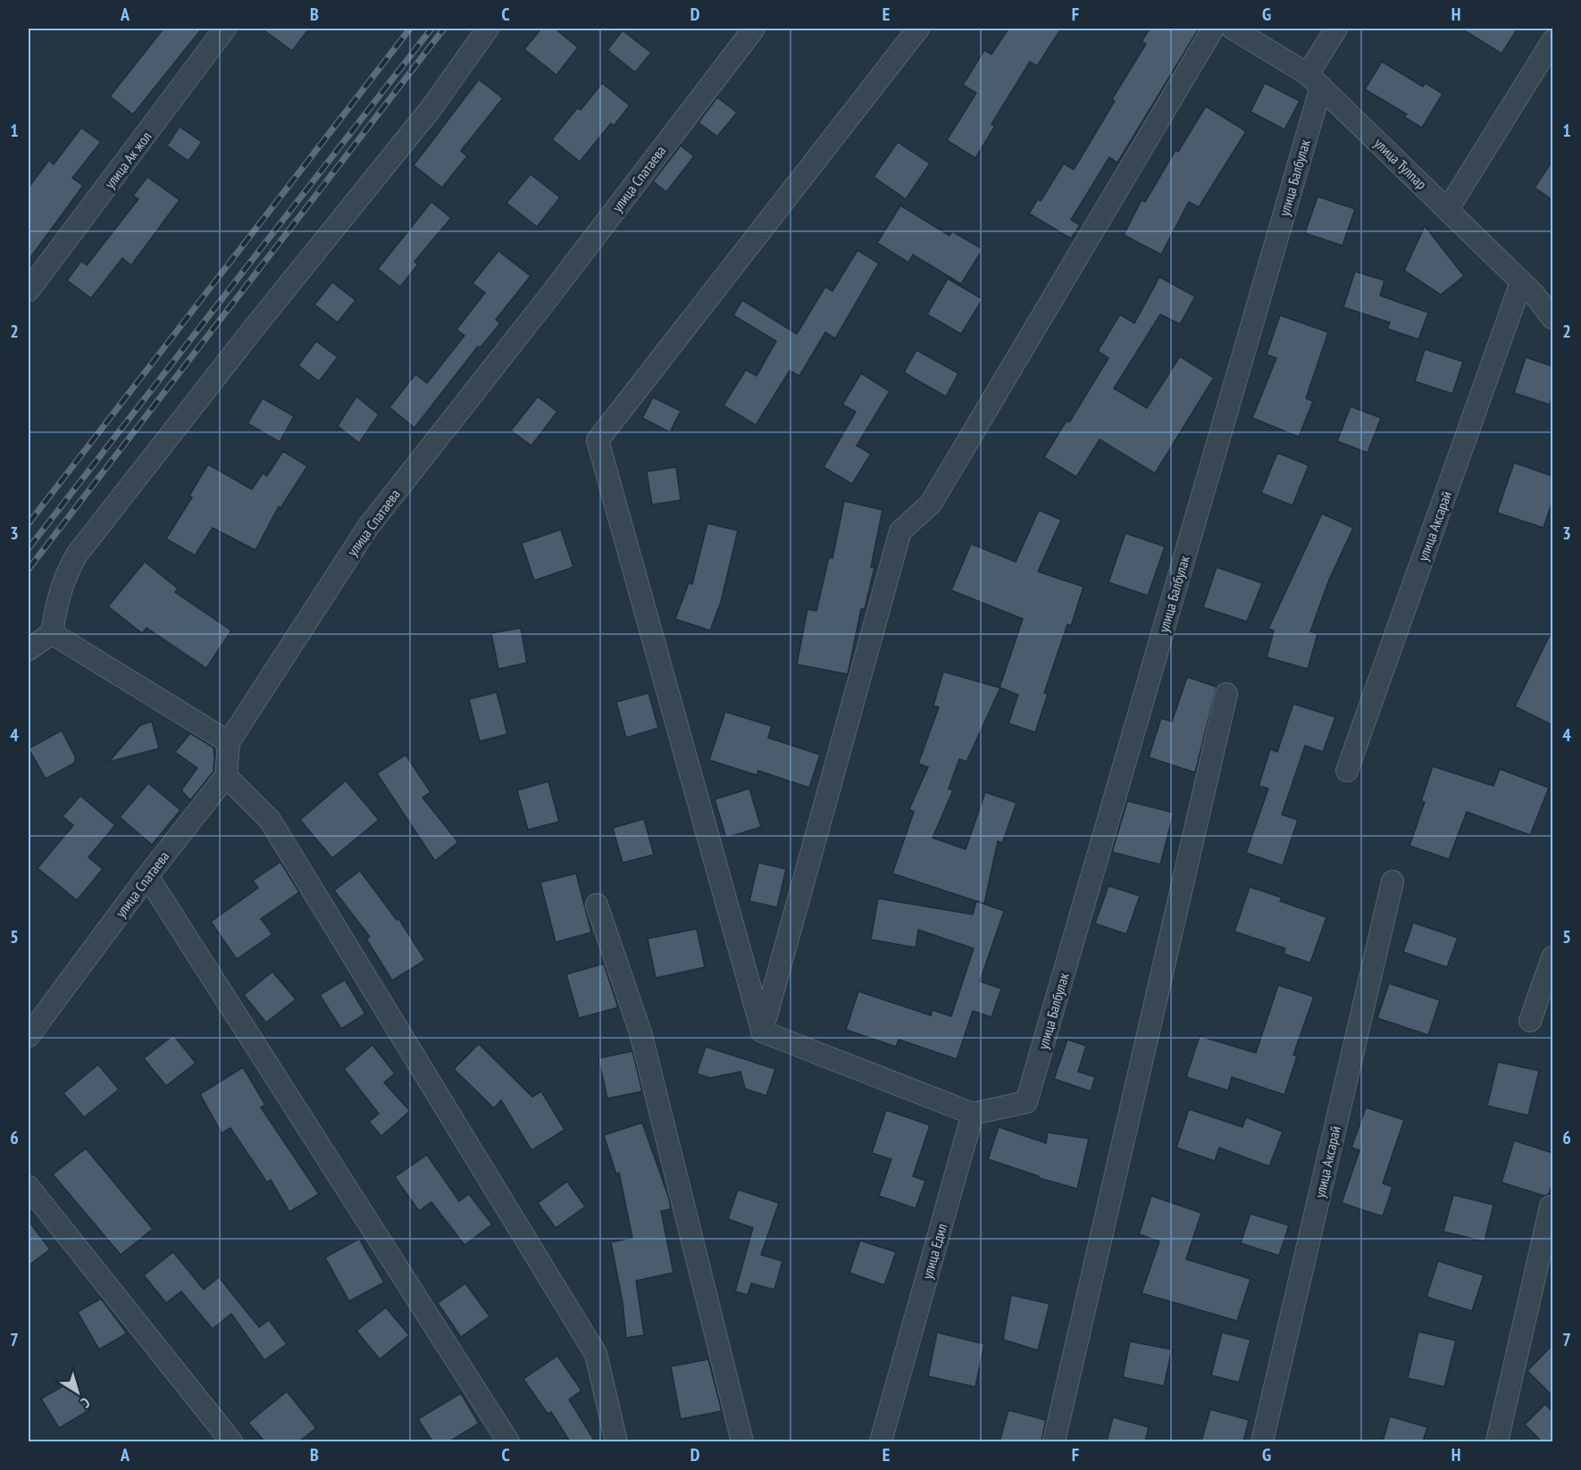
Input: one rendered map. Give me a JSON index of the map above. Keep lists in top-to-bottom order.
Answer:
{
  "streets": {
    "street": [
      "улица Ак жол",
      "улица Тулпар",
      "улица Балбулак",
      "улица Спатаева",
      "улица Аксарай",
      "улица Едил"
    ]
  },
  "crossings": [
    ["улица Тулпар", "улица Балбулак"],
    ["улица Тулпар", "улица Аксарай"],
    ["улица Балбулак", "улица Едил"]
  ],
  "north": "bottom right",
  "grid": {
    "columns": [
      "A",
      "B",
      "C",
      "D",
      "E",
      "F",
      "G",
      "H"
    ],
    "rows": [
      "1",
      "2",
      "3",
      "4",
      "5",
      "6",
      "7"
    ]
  }
}
